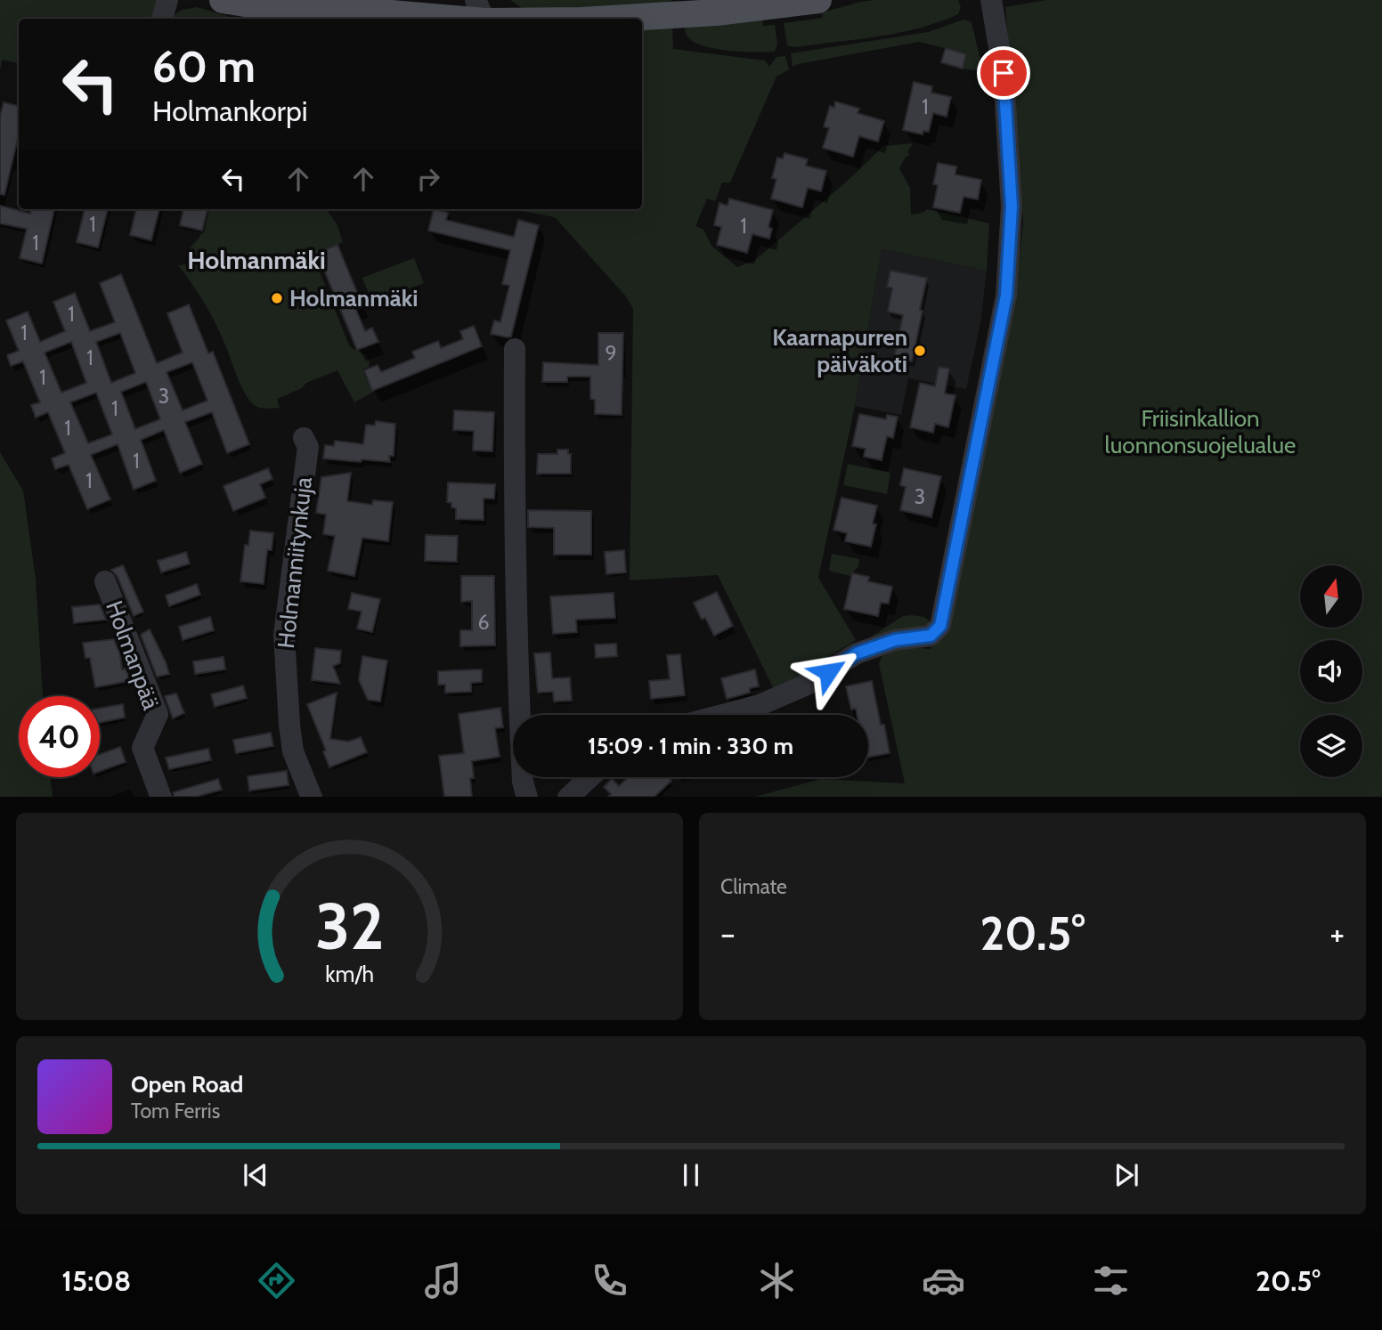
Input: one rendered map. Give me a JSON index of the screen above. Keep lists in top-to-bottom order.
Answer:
{
  "streets": {
    "street": ["Holmanniitynkuja", "Holmanpää"]
  },
  "districts": ["Holmanmäki"],
  "parks": ["Friisinkallion luonnonsuojelualue"],
  "places": ["Holmanmäki", "Kaarnapurren päiväkoti"],
  "house_numbers": [
    "1",
    "1",
    "1",
    "1",
    "1",
    "1",
    "9",
    "1",
    "1",
    "3",
    "1",
    "1",
    "1",
    "1",
    "3",
    "6"
  ],
  "north": "top",
  "page": {
    "turn": ["60 m", "Holmankorpi"],
    "limit": "40",
    "trip": "15:09 · 1 min · 330 m",
    "tile": "Climate",
    "heat": ["−", "20.5°", "+"],
    "song": ["Open Road", "Tom Ferris"],
    "tabs": ["15:08", "20.5°"],
    "gauge": ["32", "km/h"]
  }
}
